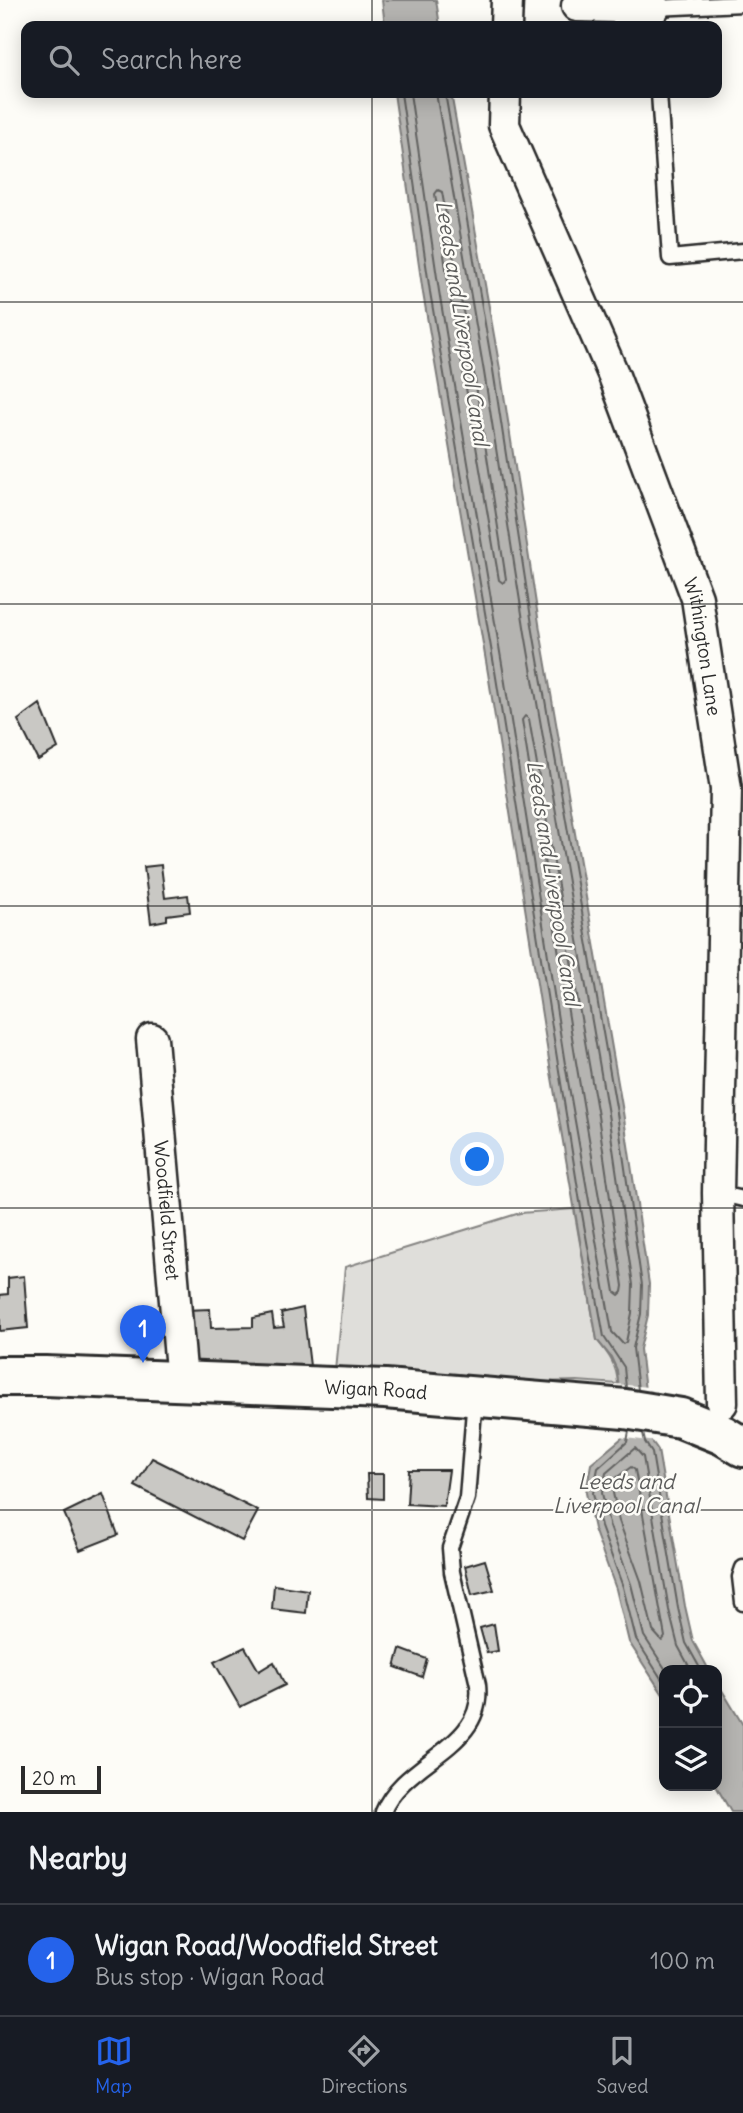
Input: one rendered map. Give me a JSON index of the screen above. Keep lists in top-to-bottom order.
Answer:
{
  "streets": {
    "main road": ["Wigan Road"],
    "street": ["Withington Lane", "Woodfield Street"]
  },
  "crossings": [
    ["Woodfield Street", "Wigan Road"]
  ],
  "water": ["Leeds and Liverpool Canal"],
  "scale_bar": "20 m",
  "page": {
    "search": "Search here",
    "pins": "1",
    "scale": "20 m",
    "heading": "Nearby",
    "list": [
      {
        "mark": "1",
        "name": "Wigan Road/Woodfield Street",
        "note": "Bus stop · Wigan Road",
        "value": "100 m"
      }
    ],
    "nav": ["Map", "Directions", "Saved"]
  }
}
